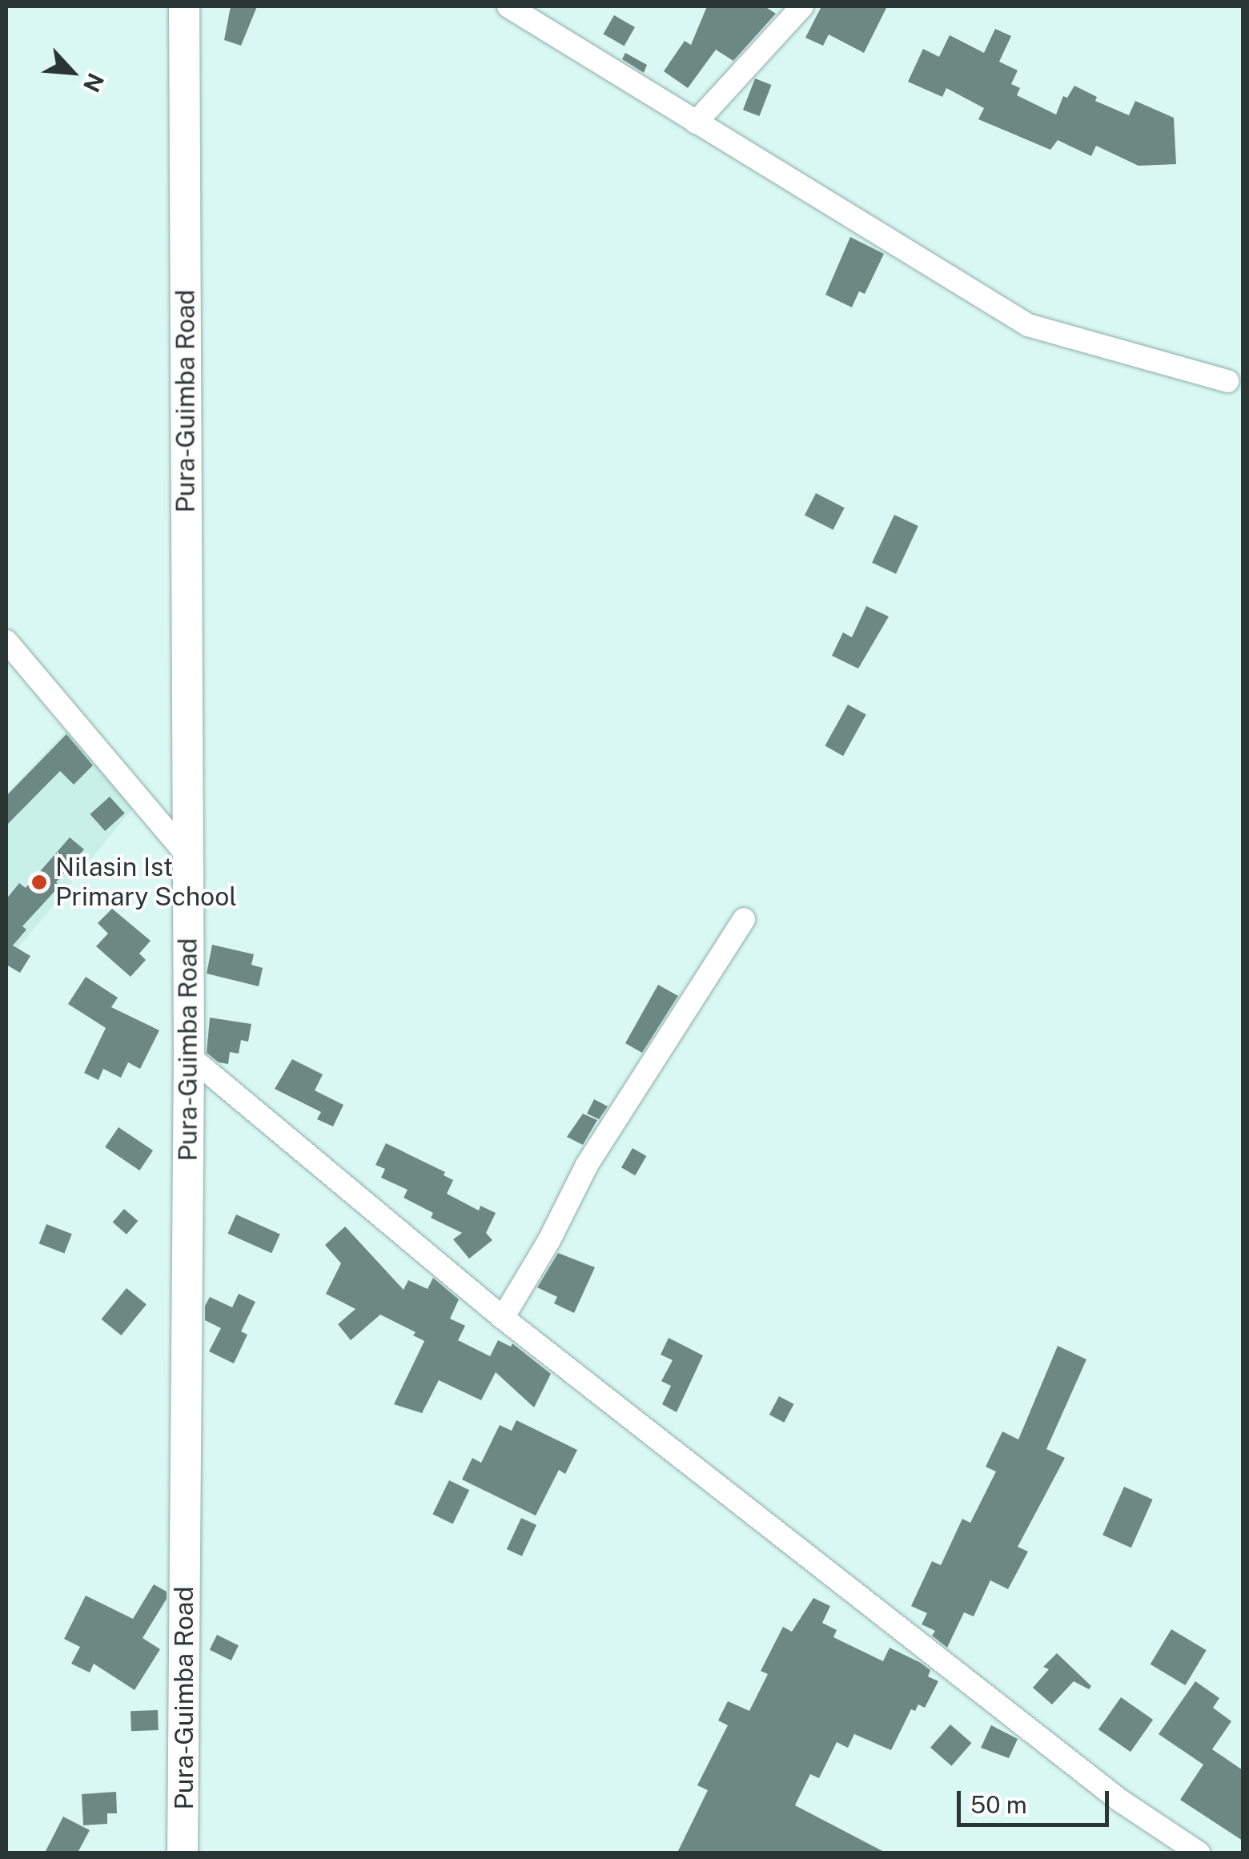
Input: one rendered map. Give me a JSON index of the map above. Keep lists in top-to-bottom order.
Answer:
{
  "streets": {
    "main road": ["Pura-Guimba Road"]
  },
  "places": ["Nilasin Ist Primary School"],
  "scale_bar": "50 m",
  "north": "bottom right"
}
